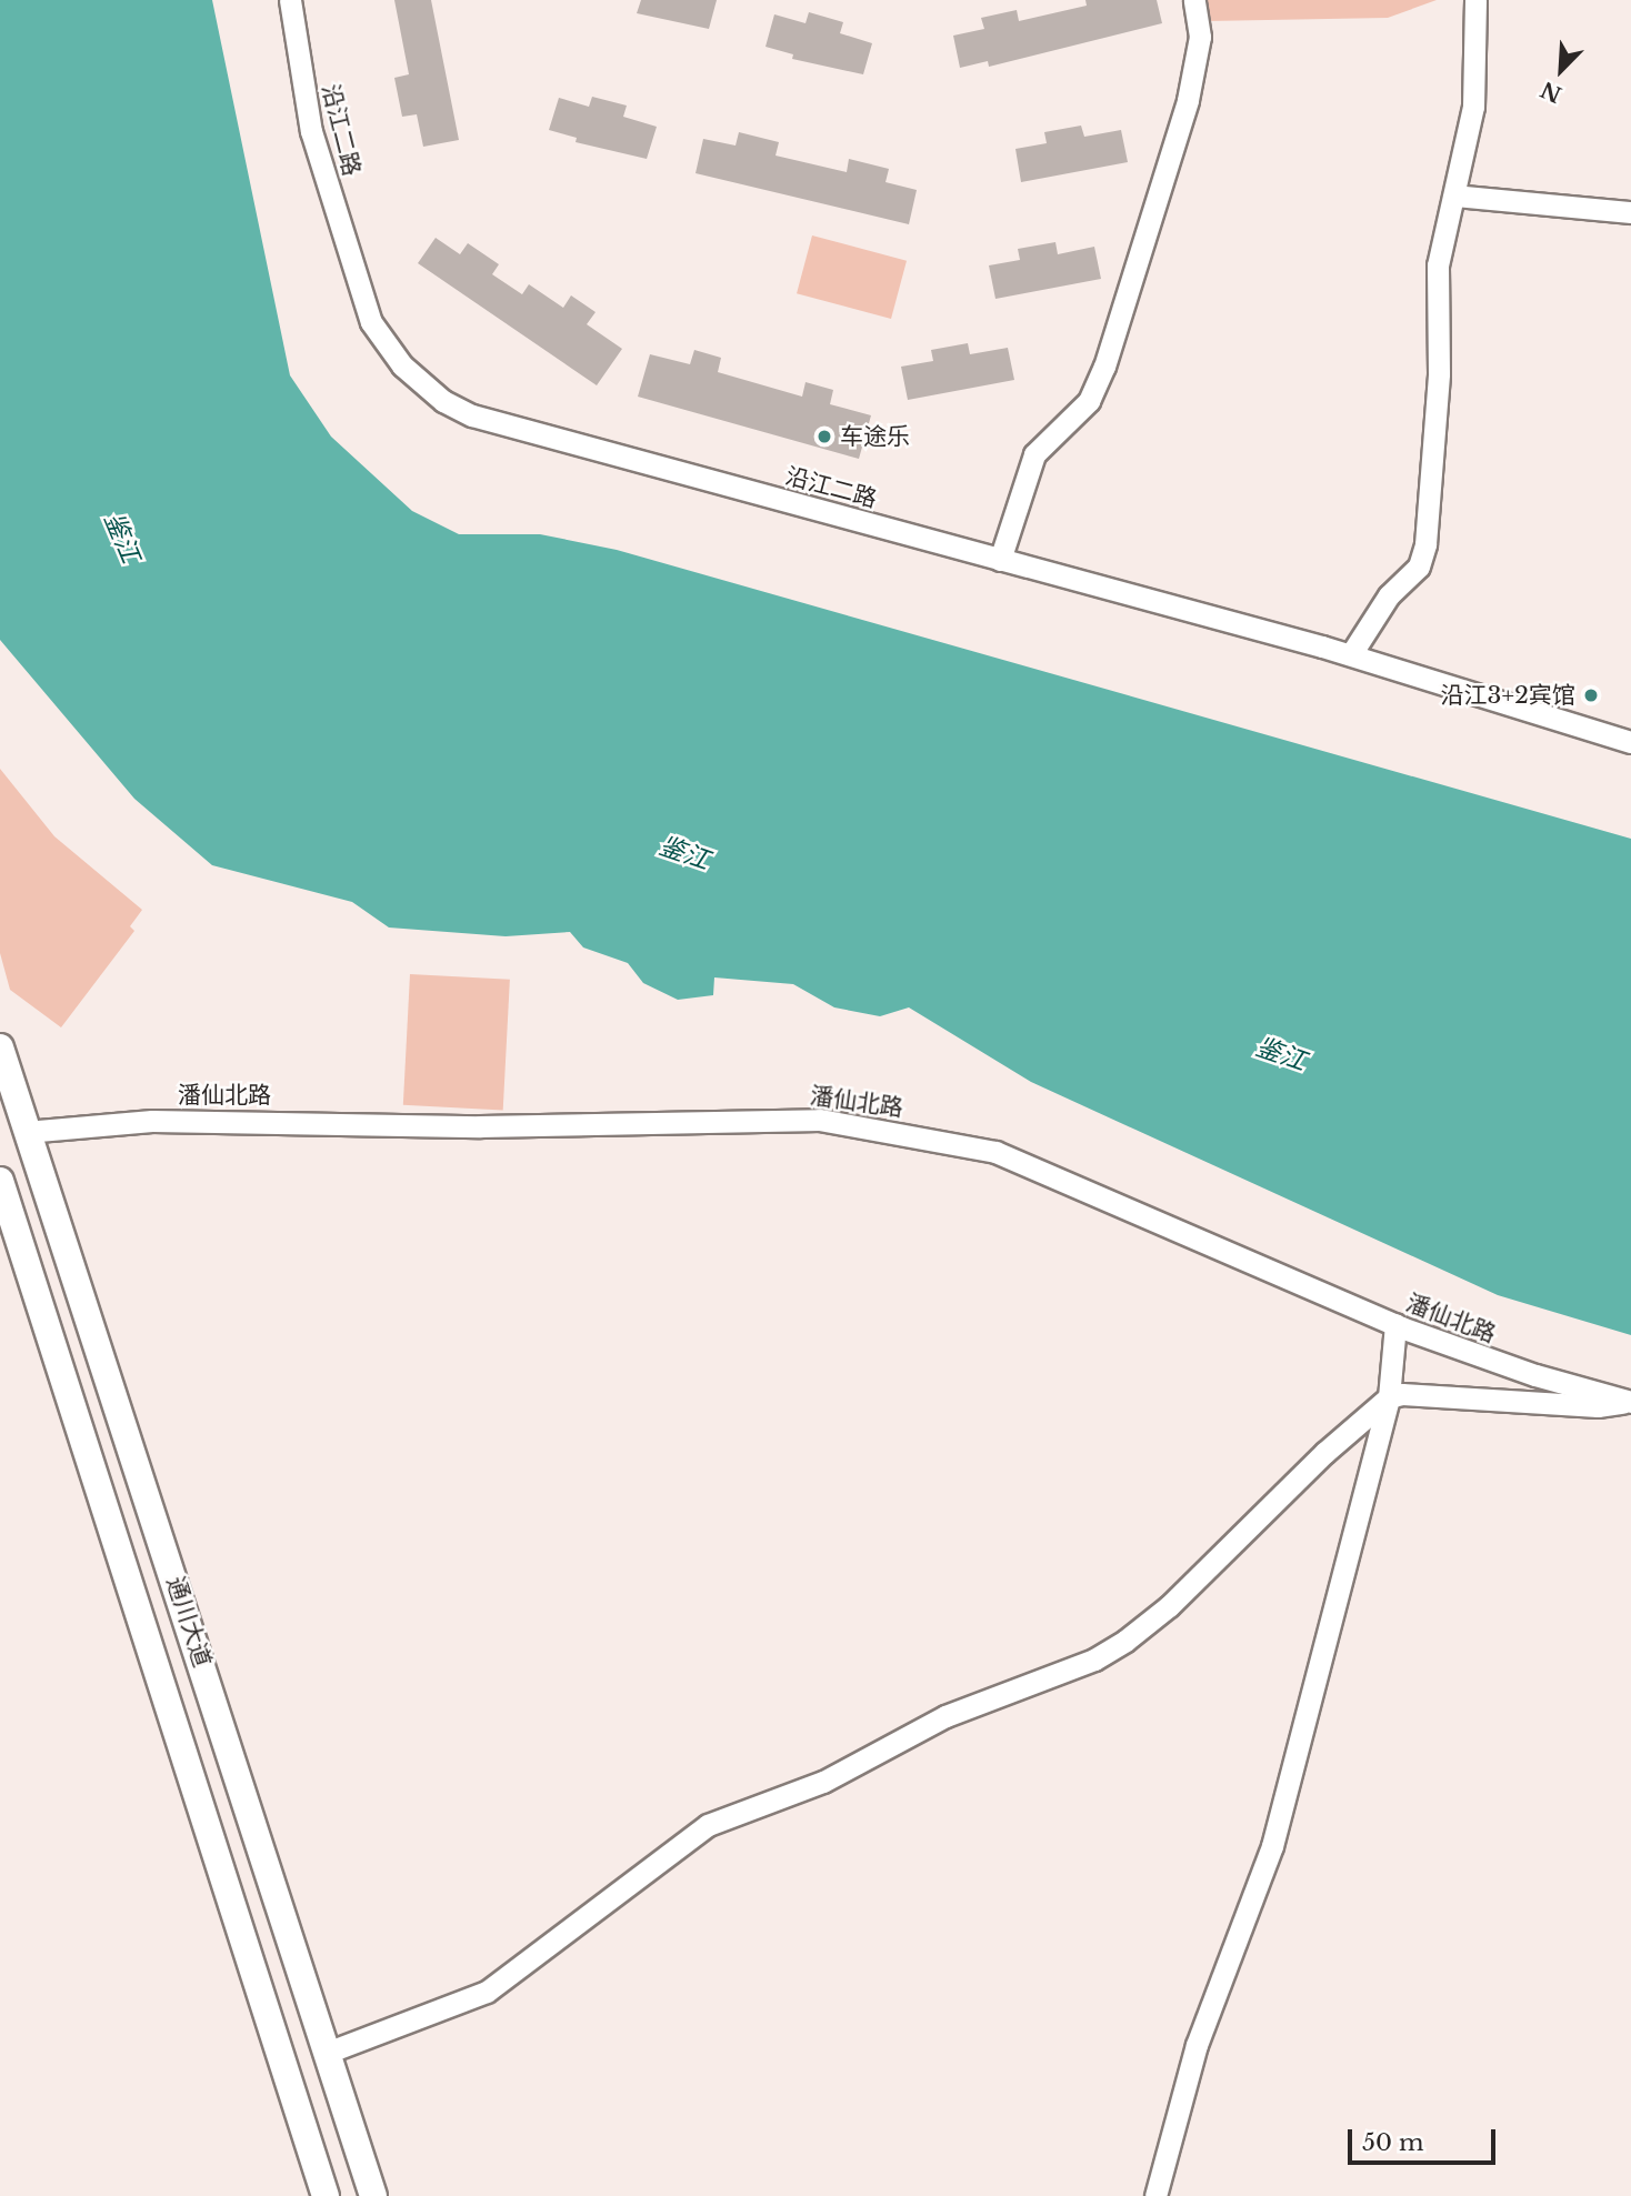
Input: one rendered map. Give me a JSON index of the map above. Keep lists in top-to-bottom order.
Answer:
{
  "streets": {
    "main road": ["通川大道"],
    "street": ["沿江二路", "潘仙北路"]
  },
  "crossings": [
    ["潘仙北路", "通川大道"]
  ],
  "water": ["鉴江"],
  "places": ["车途乐", "沿江3+2宾馆"],
  "scale_bar": "50 m",
  "north": "bottom left"
}
